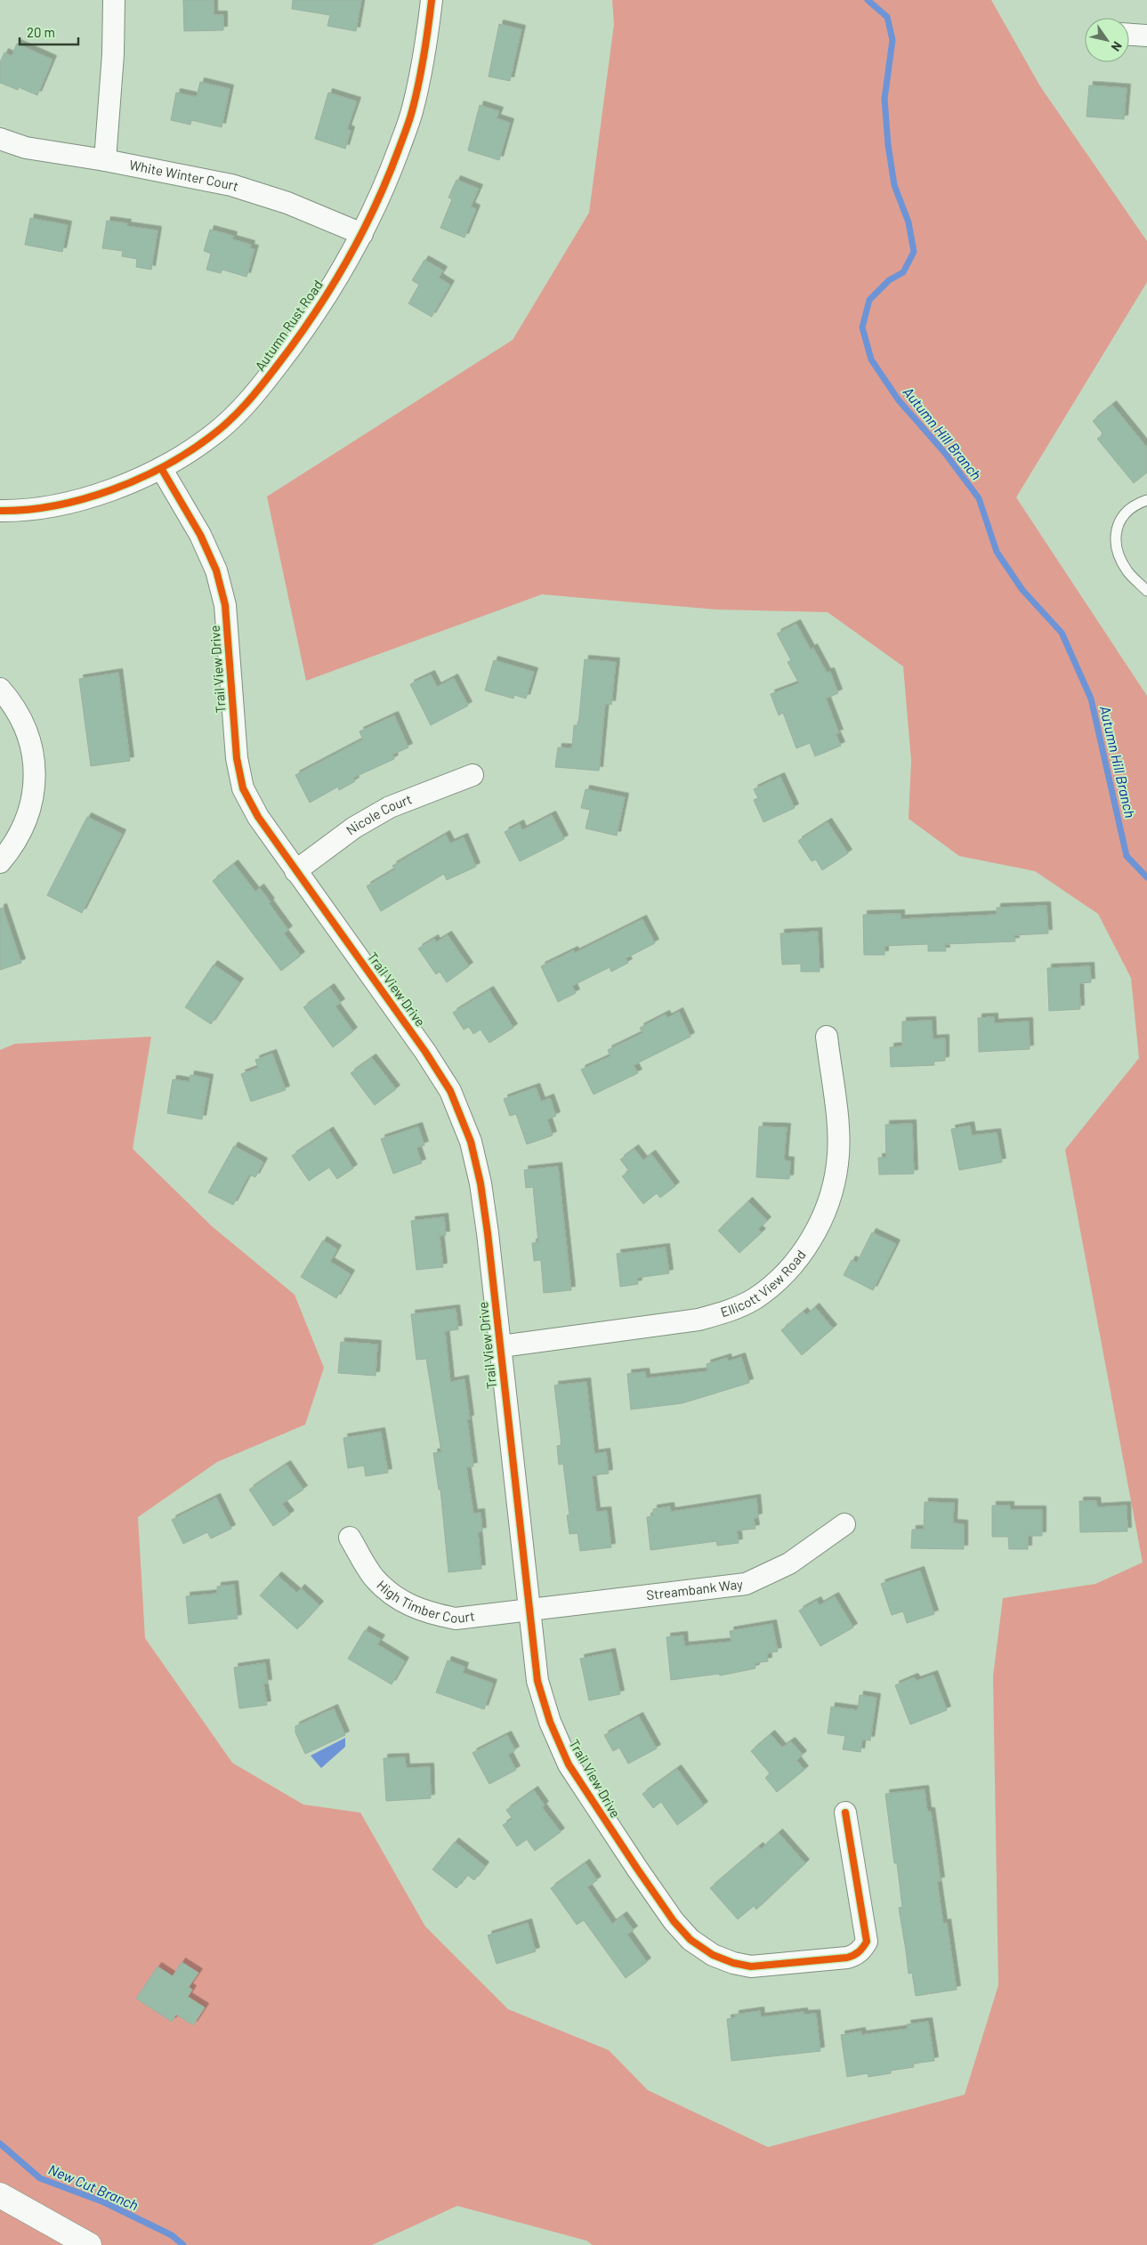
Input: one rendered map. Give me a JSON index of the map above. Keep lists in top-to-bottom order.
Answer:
{
  "streets": {
    "street": [
      "White Winter Court",
      "Autumn Rust Road",
      "Trail View Drive",
      "Nicole Court",
      "Ellicott View Road",
      "Streambank Way",
      "High Timber Court"
    ]
  },
  "crossings": [
    ["White Winter Court", "Autumn Rust Road"],
    ["Autumn Rust Road", "Trail View Drive"],
    ["Trail View Drive", "Nicole Court"],
    ["Trail View Drive", "Ellicott View Road"],
    ["Trail View Drive", "Streambank Way"],
    ["Trail View Drive", "High Timber Court"],
    ["Streambank Way", "High Timber Court"]
  ],
  "water": ["Autumn Hill Branch", "New Cut Branch"],
  "scale_bar": "20 m",
  "north": "bottom right"
}
